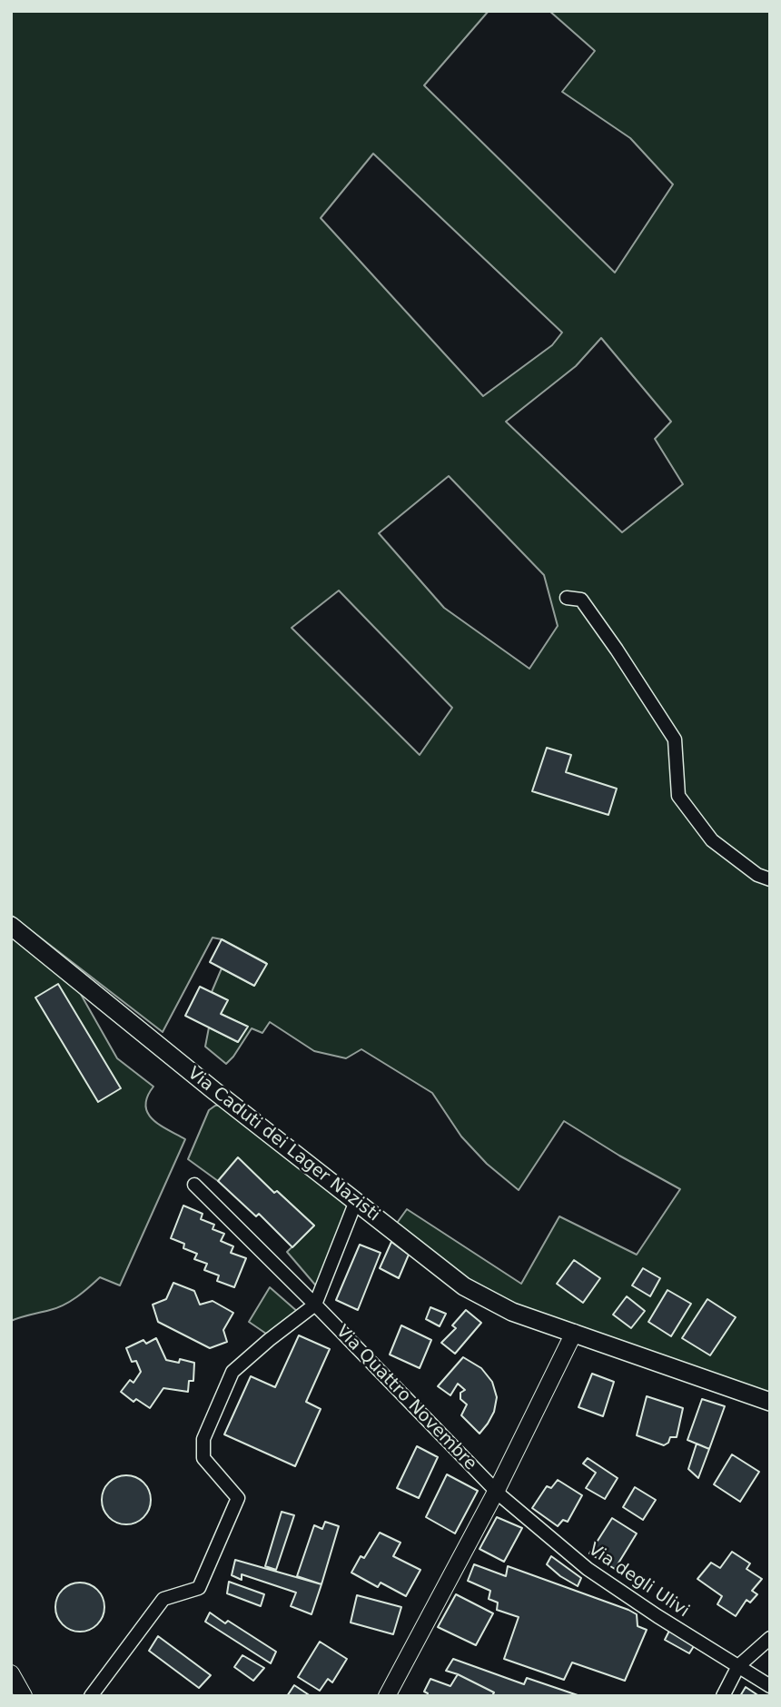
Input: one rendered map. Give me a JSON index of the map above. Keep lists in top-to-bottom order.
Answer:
{
  "streets": {
    "main road": ["Via Caduti dei Lager Nazisti"],
    "street": ["Via Quattro Novembre", "Via degli Ulivi"]
  },
  "crossings": [
    ["Via Quattro Novembre", "Via degli Ulivi"]
  ]
}
